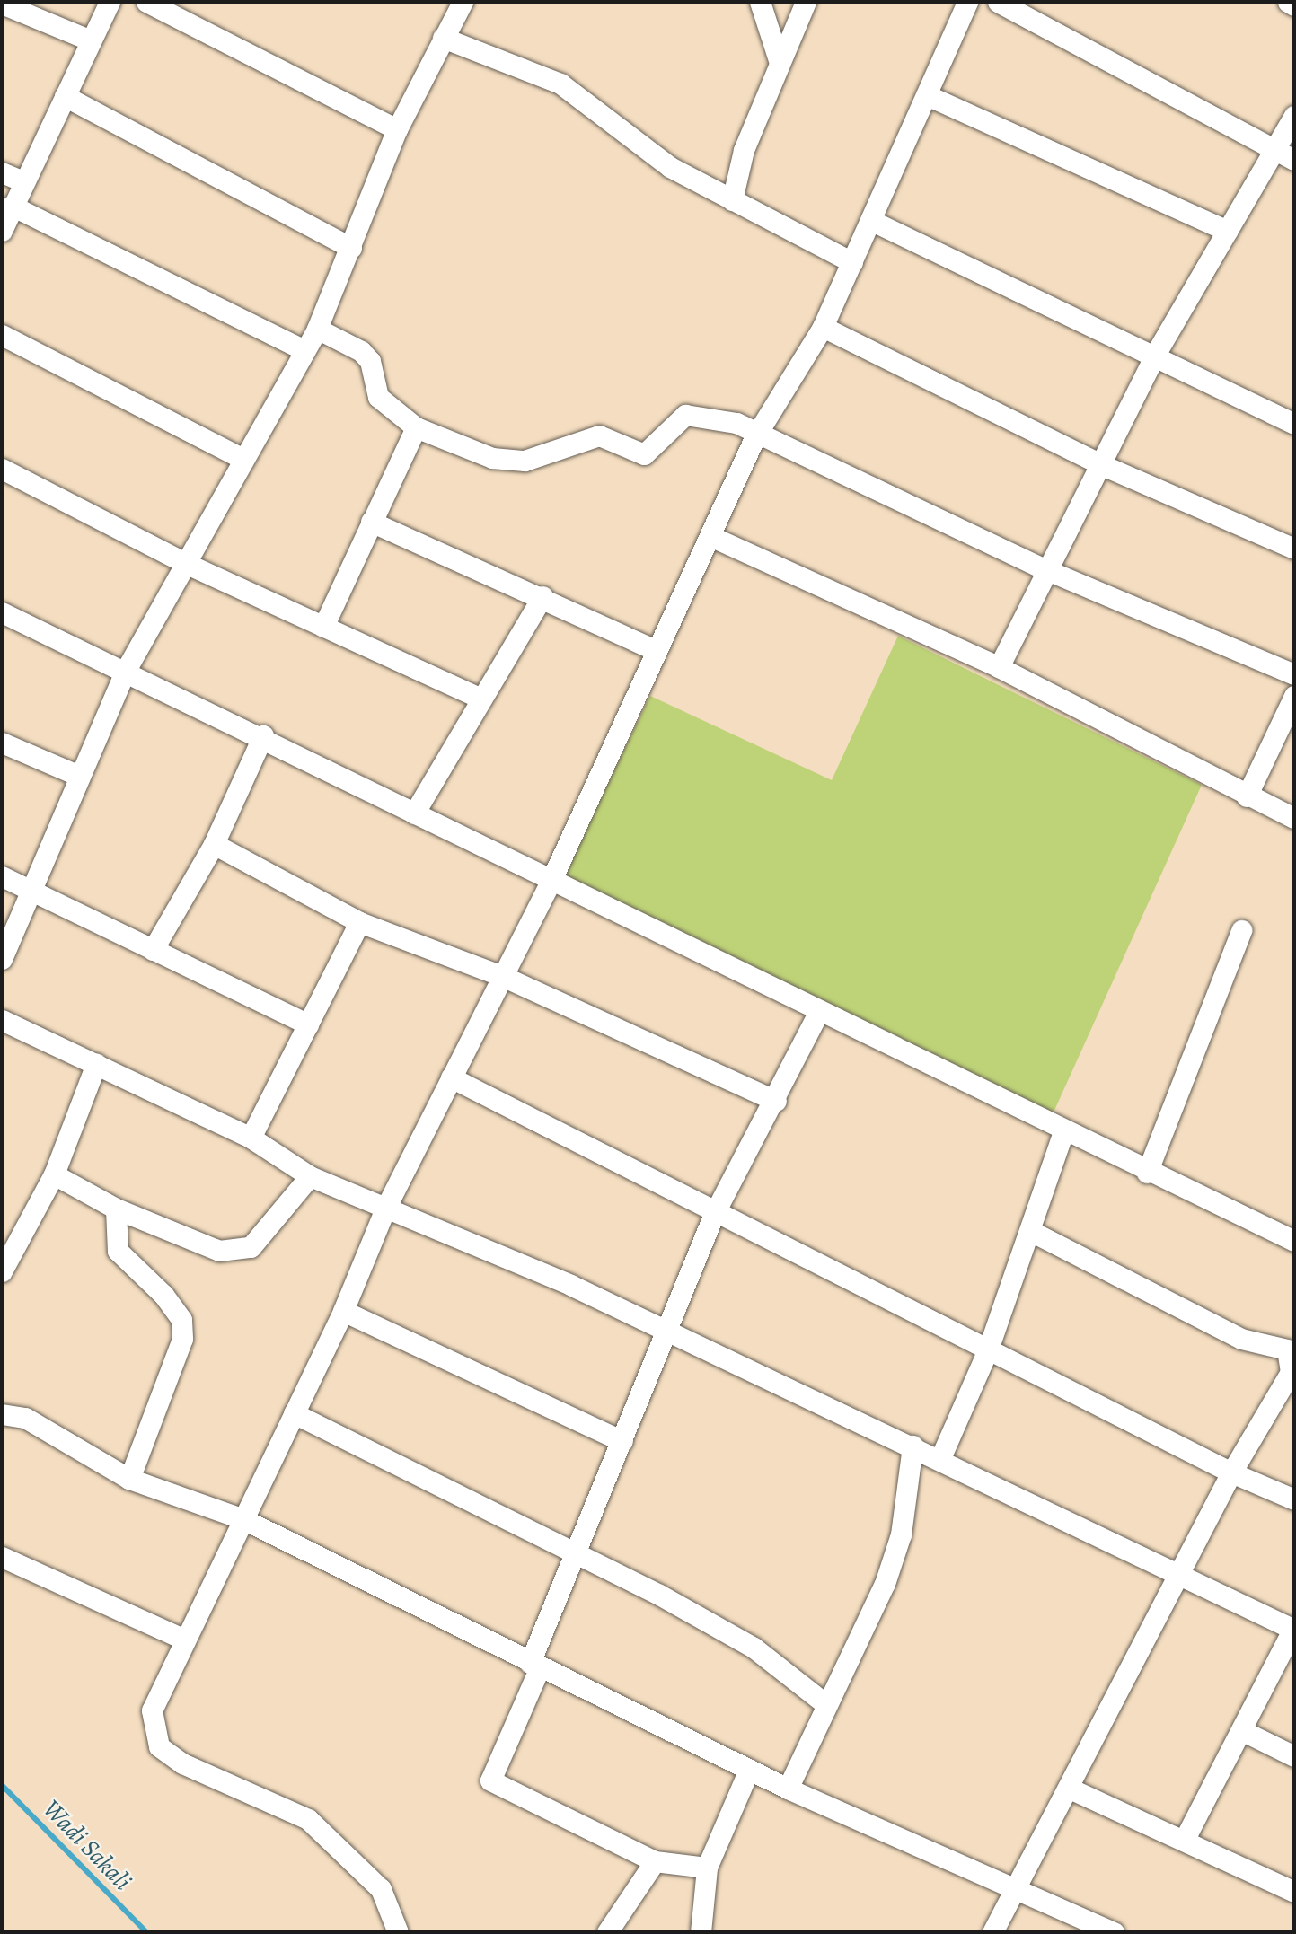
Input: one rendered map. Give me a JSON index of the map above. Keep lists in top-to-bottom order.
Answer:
{
  "water": ["Wadi Sakali"]
}
